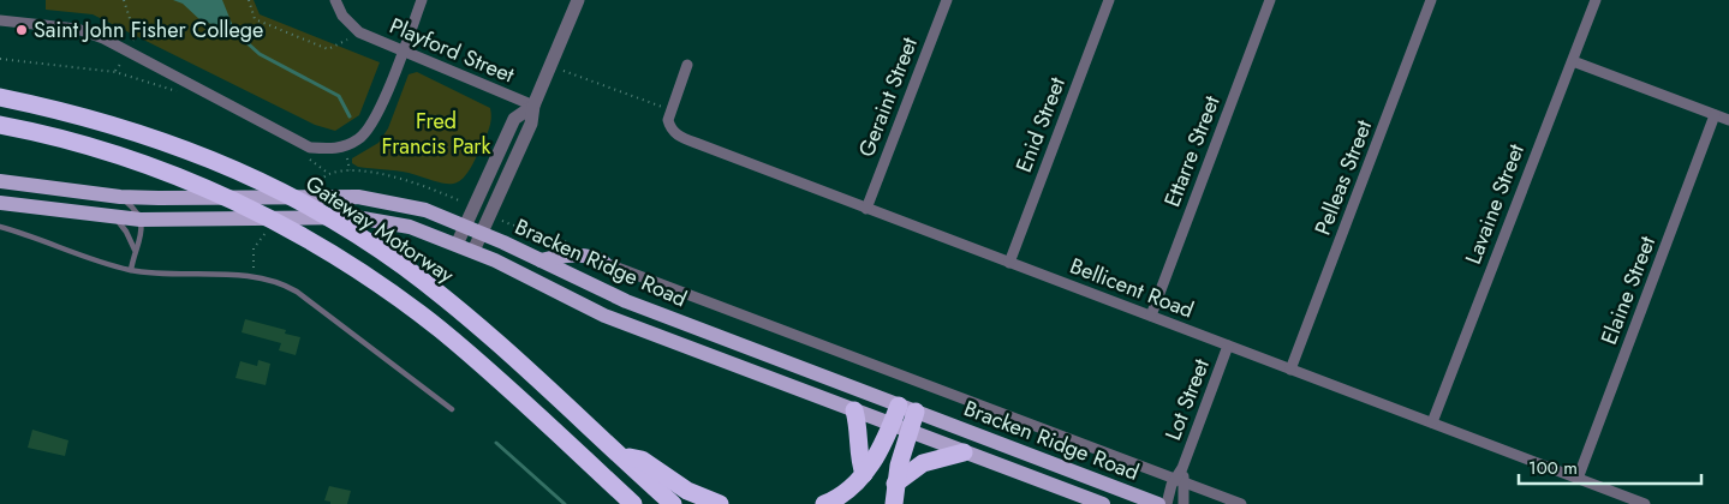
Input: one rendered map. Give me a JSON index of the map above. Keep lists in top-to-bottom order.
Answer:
{
  "streets": {
    "highway": ["Gateway Motorway"],
    "main road": ["Bracken Ridge Road"],
    "street": [
      "Playford Street",
      "Geraint Street",
      "Enid Street",
      "Ettarre Street",
      "Pelleas Street",
      "Lavaine Street",
      "Bellicent Road",
      "Elaine Street",
      "Lot Street"
    ]
  },
  "crossings": [
    ["Geraint Street", "Bellicent Road"],
    ["Enid Street", "Bellicent Road"],
    ["Ettarre Street", "Bellicent Road"],
    ["Pelleas Street", "Bellicent Road"],
    ["Lavaine Street", "Bellicent Road"],
    ["Bracken Ridge Road", "Lot Street"],
    ["Bellicent Road", "Elaine Street"],
    ["Bellicent Road", "Lot Street"]
  ],
  "parks": ["Fred Francis Park"],
  "places": ["Saint John Fisher College"],
  "scale_bar": "100 m"
}
